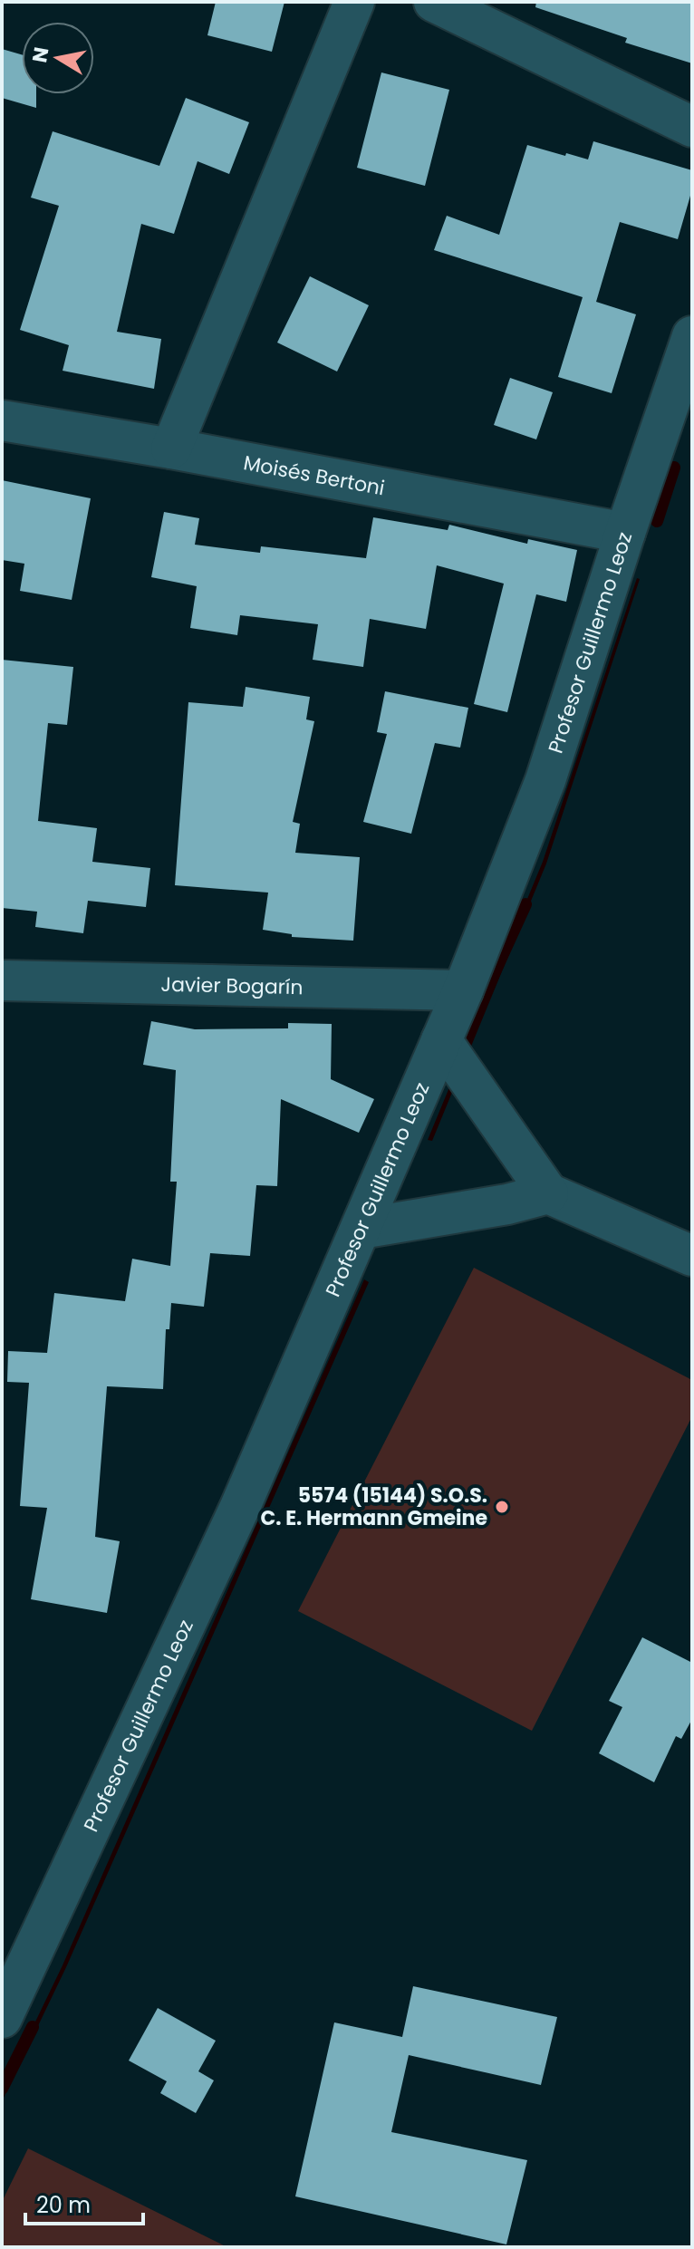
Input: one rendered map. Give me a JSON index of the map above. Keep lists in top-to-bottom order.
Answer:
{
  "streets": {
    "street": ["Moisés Bertoni", "Profesor Guillermo Leoz", "Javier Bogarín"]
  },
  "crossings": [
    ["Moisés Bertoni", "Profesor Guillermo Leoz"],
    ["Profesor Guillermo Leoz", "Javier Bogarín"]
  ],
  "places": ["5574 (15144) S.O.S. C. E. Hermann Gmeine"],
  "scale_bar": "20 m",
  "north": "left"
}
